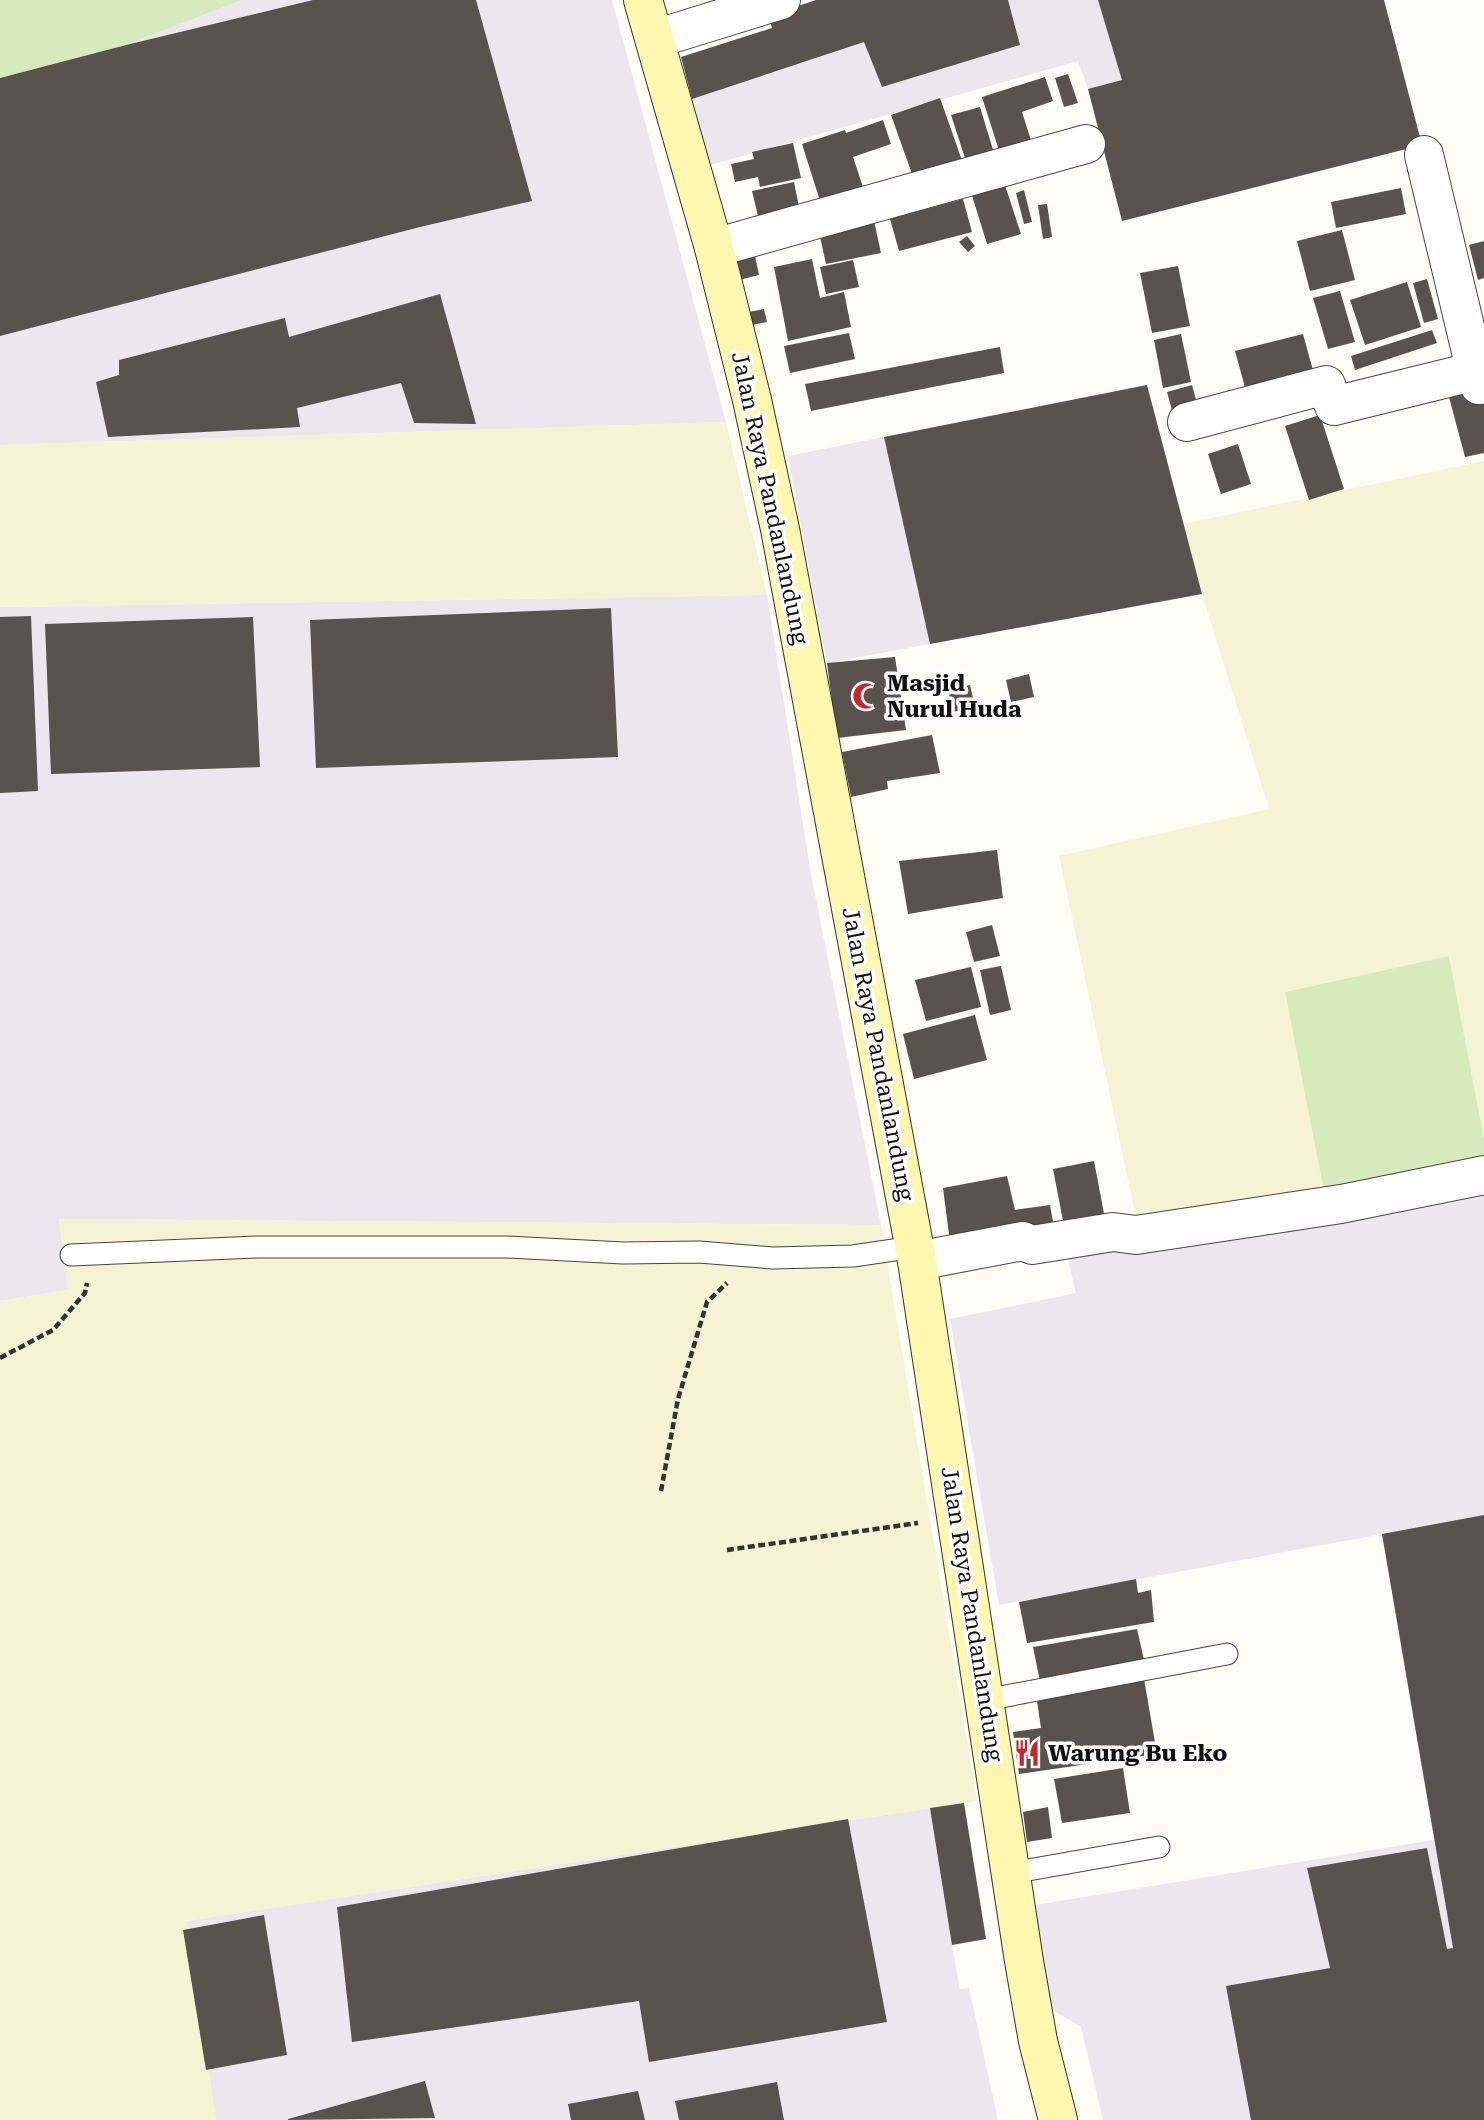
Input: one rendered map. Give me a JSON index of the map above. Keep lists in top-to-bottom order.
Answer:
{
  "streets": {
    "street": ["Jalan Raya Pandanlandung"]
  },
  "places": {
    "mosque": ["Masjid Nurul Huda"],
    "restaurant": ["Warung Bu Eko"]
  }
}
